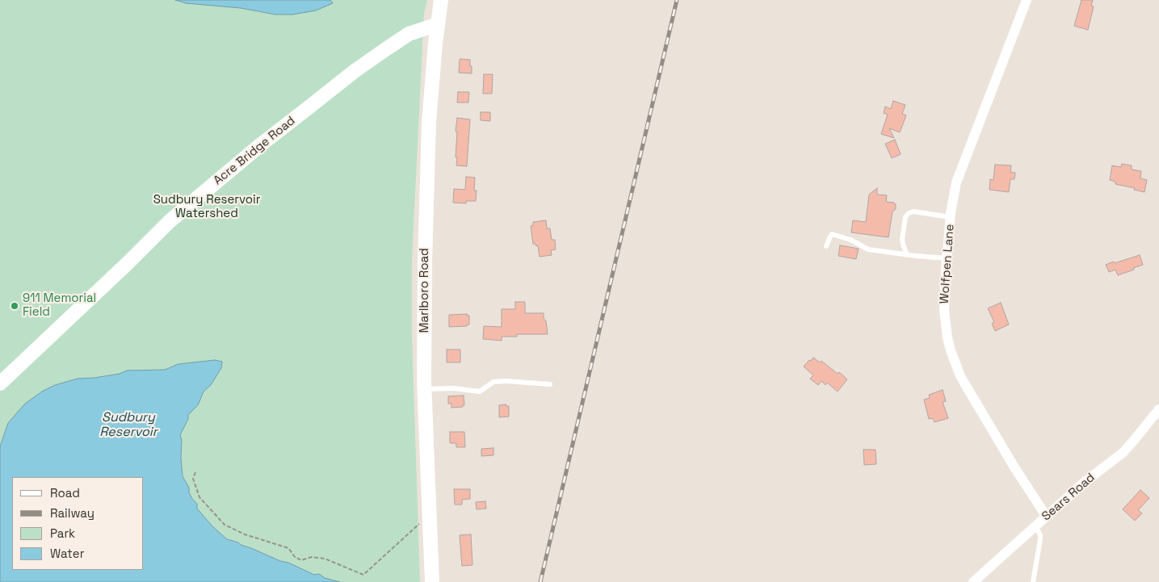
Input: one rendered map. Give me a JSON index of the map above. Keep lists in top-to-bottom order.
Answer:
{
  "streets": {
    "main road": ["Acre Bridge Road", "Marlboro Road"],
    "street": ["Wolfpen Lane", "Sears Road"]
  },
  "crossings": [
    ["Acre Bridge Road", "Marlboro Road"],
    ["Wolfpen Lane", "Sears Road"]
  ],
  "water": ["Sudbury Reservoir"],
  "parks": ["Sudbury Reservoir Watershed"],
  "places": ["911 Memorial Field"],
  "legend": [
    "Road",
    "Railway",
    "Park",
    "Water"
  ]
}
